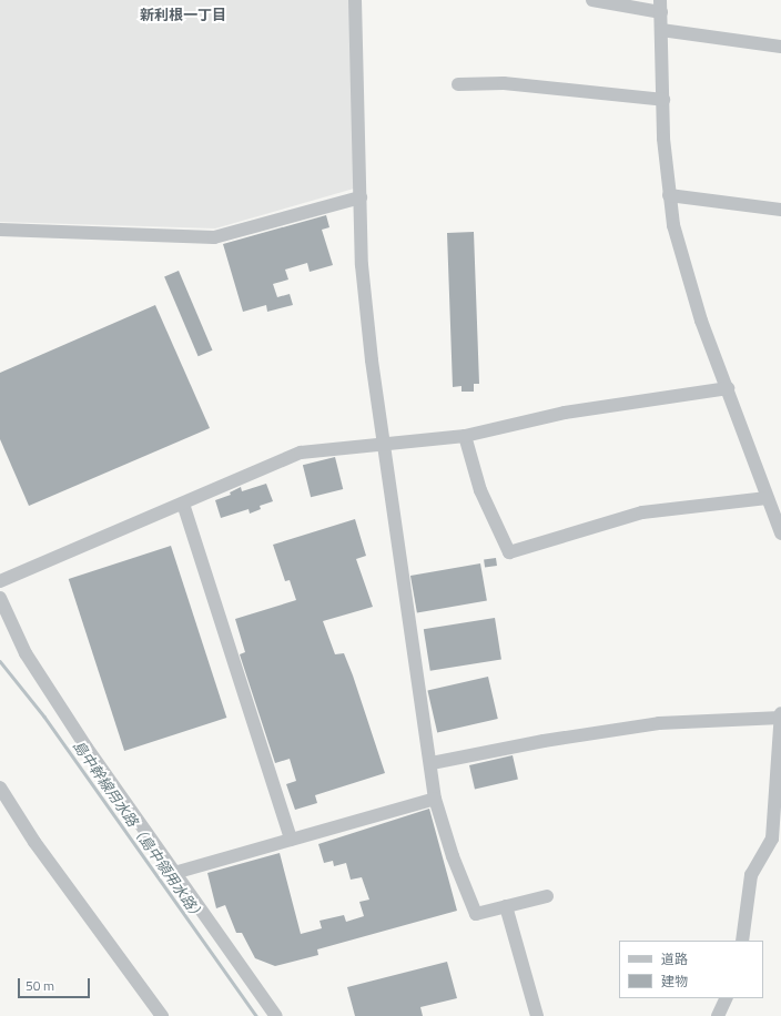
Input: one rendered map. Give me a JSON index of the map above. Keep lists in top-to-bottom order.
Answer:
{
  "districts": ["新利根一丁目"],
  "water": ["島中幹線用水路（島中領用水路）"],
  "legend": ["道路", "建物"],
  "scale_bar": "50 m"
}
